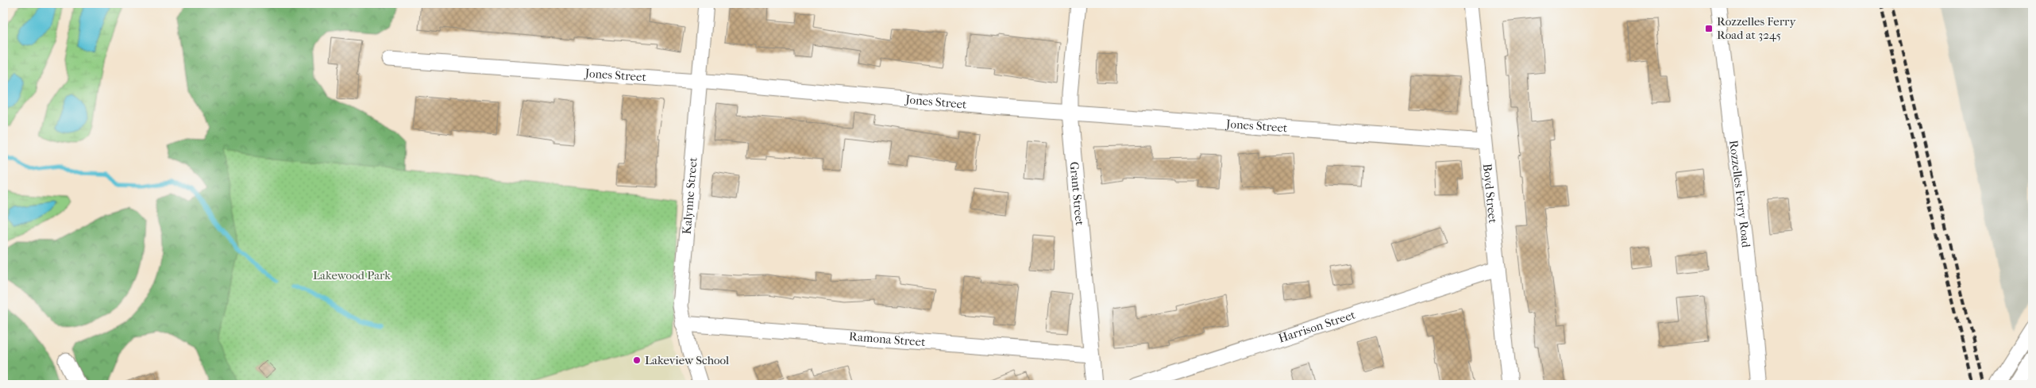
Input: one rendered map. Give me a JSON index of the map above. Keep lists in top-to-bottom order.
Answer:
{
  "streets": {
    "street": [
      "Jones Street",
      "Rozzelles Ferry Road",
      "Grant Street",
      "Boyd Street",
      "Kalynne Street",
      "Harrison Street",
      "Ramona Street"
    ]
  },
  "crossings": [
    ["Jones Street", "Grant Street"],
    ["Jones Street", "Boyd Street"],
    ["Jones Street", "Kalynne Street"],
    ["Grant Street", "Ramona Street"],
    ["Boyd Street", "Harrison Street"],
    ["Kalynne Street", "Ramona Street"]
  ],
  "parks": ["Lakewood Park"],
  "places": {
    "transit": ["Rozzelles Ferry Road at 3245"],
    "other": ["Lakeview School"]
  }
}
